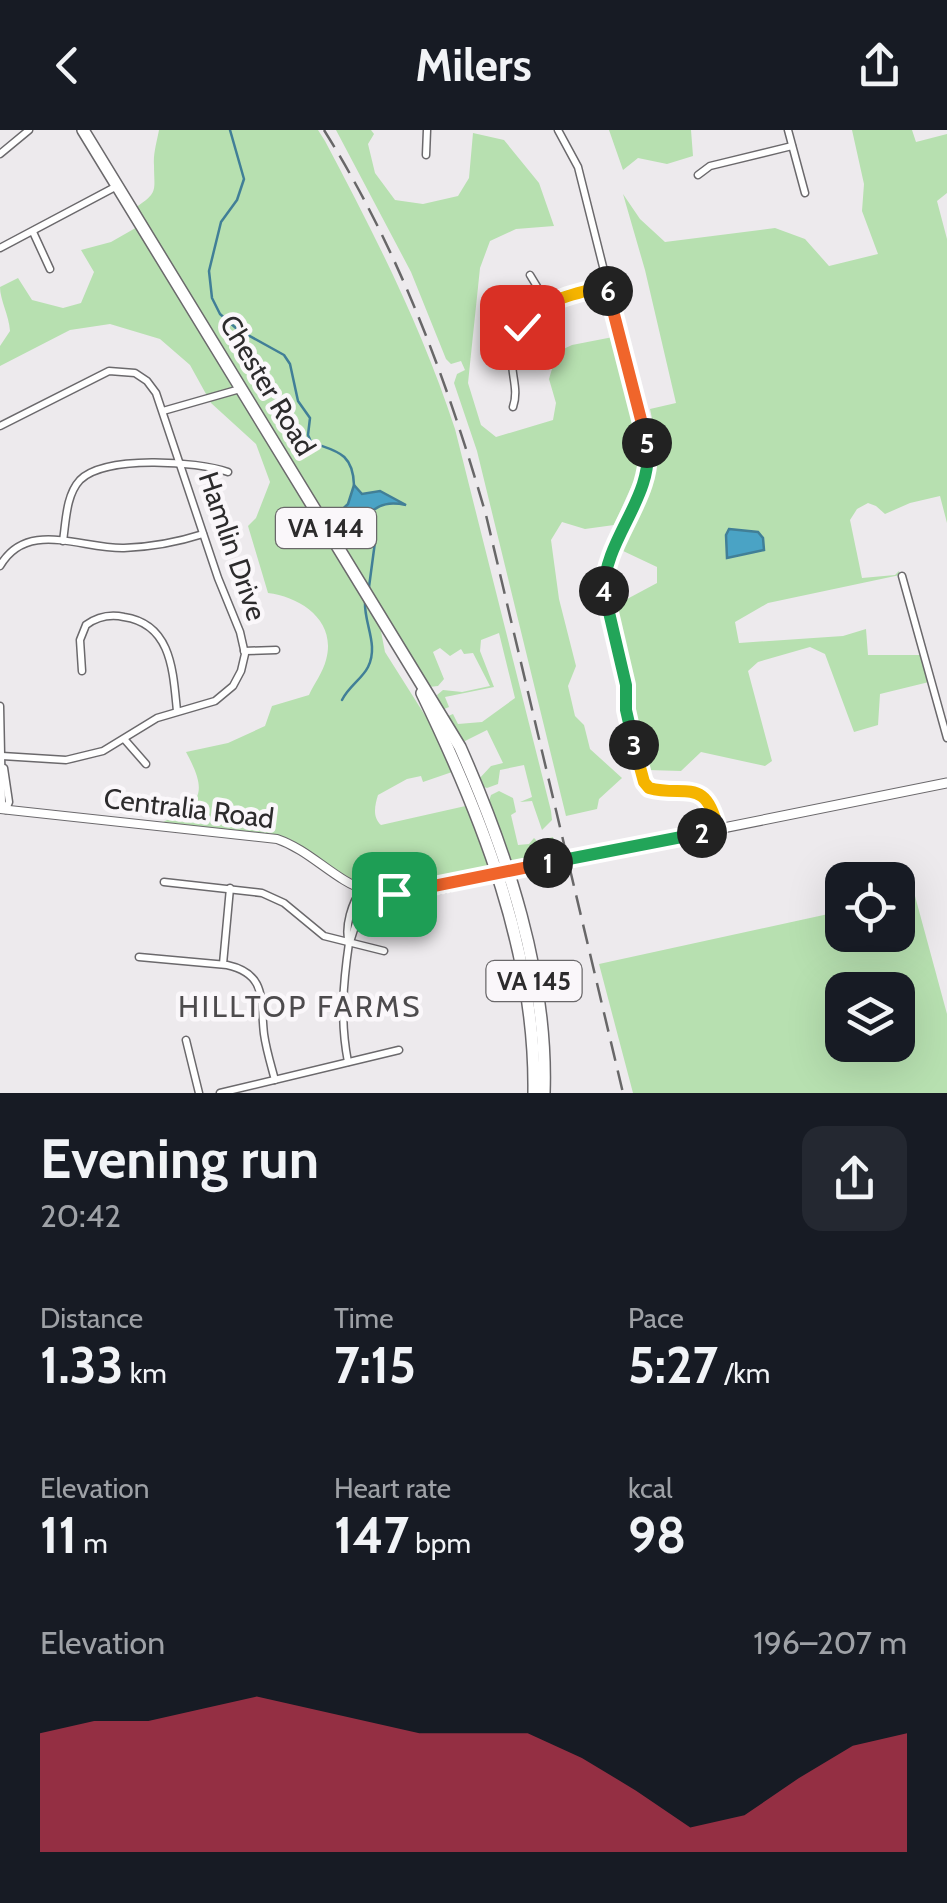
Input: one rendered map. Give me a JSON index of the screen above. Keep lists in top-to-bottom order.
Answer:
{
  "streets": {
    "main road": [
      "Chester Road",
      "VA 144",
      "Centralia Road",
      "VA 145"
    ],
    "street": ["Hamlin Drive"]
  },
  "crossings": [
    ["Chester Road", "Centralia Road"]
  ],
  "districts": ["HILLTOP FARMS"],
  "page": {
    "header": "Milers",
    "pins": [
      "6",
      "5",
      "4",
      "3",
      "2",
      "1"
    ],
    "heading": ["Evening run", "20:42"],
    "stats": [
      ["Distance", "1.33 km"],
      ["Time", "7:15"],
      ["Pace", "5:27 /km"],
      ["Elevation", "11 m"],
      ["Heart rate", "147 bpm"],
      ["kcal", "98"]
    ],
    "chart": ["Elevation", "196–207 m"]
  }
}
